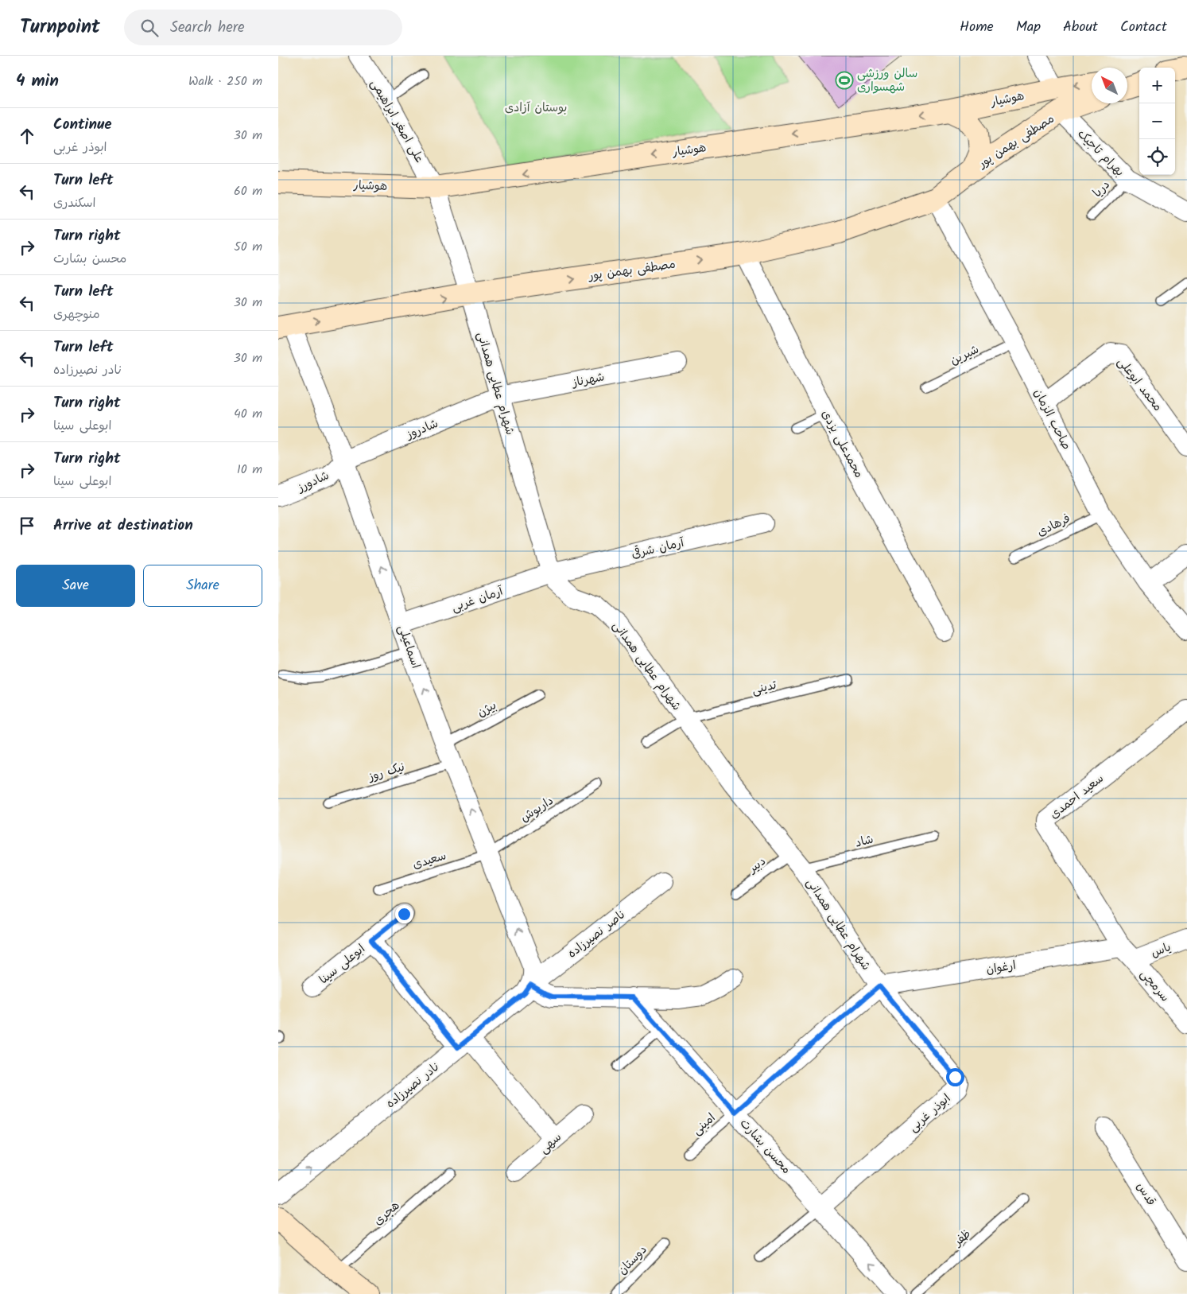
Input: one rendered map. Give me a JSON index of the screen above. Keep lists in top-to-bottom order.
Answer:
{
  "streets": {
    "main road": ["هوشیار", "مصطفی بهمن پور"],
    "street": [
      "علی اصغر ابراهیمی",
      "بهرام تاجیک",
      "شهرناز",
      "شهرام عطایی همدانی",
      "محمد ابوعلی",
      "صاحب الزمان",
      "شادروز",
      "محمدعلی یزدی",
      "شادورز",
      "آرمان شرقی",
      "آرمان غربی",
      "اسماعیلی",
      "سعید احمدی",
      "ناصر نصیرزاده",
      "یاس",
      "ابوعلی سینا",
      "ارغوان",
      "سرمچی",
      "نادر نصیرزاده",
      "ابوذر غربی",
      "سهی",
      "محسن بشارت",
      "قدس"
    ],
    "lane": [
      "دریا",
      "شیرین",
      "فرهادی",
      "تدینی",
      "بیژن",
      "نیک روز",
      "داریوش",
      "شاد",
      "سعیدی",
      "دبیر",
      "امینی",
      "هجری",
      "ظفر",
      "دوستان"
    ]
  },
  "crossings": [
    ["هوشیار", "علی اصغر ابراهیمی"],
    ["هوشیار", "مصطفی بهمن پور"],
    ["هوشیار", "شهرام عطایی همدانی"],
    ["علی اصغر ابراهیمی", "شهرام عطایی همدانی"],
    ["مصطفی بهمن پور", "بهرام تاجیک"],
    ["مصطفی بهمن پور", "شهرام عطایی همدانی"],
    ["مصطفی بهمن پور", "صاحب الزمان"],
    ["مصطفی بهمن پور", "محمدعلی یزدی"],
    ["مصطفی بهمن پور", "اسماعیلی"],
    ["بهرام تاجیک", "دریا"],
    ["شیرین", "صاحب الزمان"],
    ["شهرناز", "شهرام عطایی همدانی"],
    ["شهرناز", "شادروز"],
    ["شهرام عطایی همدانی", "شادروز"],
    ["شهرام عطایی همدانی", "آرمان شرقی"],
    ["شهرام عطایی همدانی", "آرمان غربی"],
    ["شهرام عطایی همدانی", "تدینی"],
    ["شهرام عطایی همدانی", "شاد"],
    ["شهرام عطایی همدانی", "دبیر"],
    ["شهرام عطایی همدانی", "ارغوان"],
    ["شهرام عطایی همدانی", "ابوذر غربی"],
    ["محمد ابوعلی", "صاحب الزمان"],
    ["صاحب الزمان", "فرهادی"],
    ["شادروز", "شادورز"],
    ["شادروز", "اسماعیلی"],
    ["شادورز", "اسماعیلی"],
    ["آرمان شرقی", "آرمان غربی"],
    ["آرمان غربی", "اسماعیلی"],
    ["اسماعیلی", "بیژن"],
    ["اسماعیلی", "نیک روز"],
    ["اسماعیلی", "داریوش"],
    ["اسماعیلی", "سعیدی"],
    ["اسماعیلی", "ناصر نصیرزاده"],
    ["اسماعیلی", "نادر نصیرزاده"],
    ["سعید احمدی", "یاس"],
    ["سعید احمدی", "ارغوان"],
    ["سعید احمدی", "سرمچی"],
    ["داریوش", "سعیدی"],
    ["شاد", "دبیر"],
    ["ناصر نصیرزاده", "نادر نصیرزاده"],
    ["یاس", "ارغوان"],
    ["یاس", "سرمچی"],
    ["ابوعلی سینا", "نادر نصیرزاده"],
    ["ابوعلی سینا", "سهی"],
    ["ارغوان", "سرمچی"],
    ["ارغوان", "ابوذر غربی"],
    ["ابوذر غربی", "محسن بشارت"],
    ["امینی", "محسن بشارت"]
  ],
  "one_way": [
    "هوشیار",
    "مصطفی بهمن پور",
    "اسماعیلی",
    "نادر نصیرزاده"
  ],
  "parks": ["بوستان آزادی"],
  "places": {
    "sports": ["سالن ورزشی شهسواری"]
  },
  "north": "top left",
  "page": {
    "header": "Turnpoint",
    "search": "Search here",
    "nav": [
      "Home",
      "Map",
      "About",
      "Contact"
    ],
    "heading": ["4 min", "Walk · 250 m"],
    "map_buttons": ["+", "−"],
    "list": [
      ["Continue", "ابوذر غربی", "30 m"],
      ["Turn left", "اسکندری", "60 m"],
      ["Turn right", "محسن بشارت", "50 m"],
      ["Turn left", "منوچهری", "30 m"],
      ["Turn left", "نادر نصیرزاده", "30 m"],
      ["Turn right", "ابوعلی سینا", "40 m"],
      ["Turn right", "ابوعلی سینا", "10 m"],
      "Arrive at destination"
    ],
    "buttons": ["Save", "Share"]
  }
}
